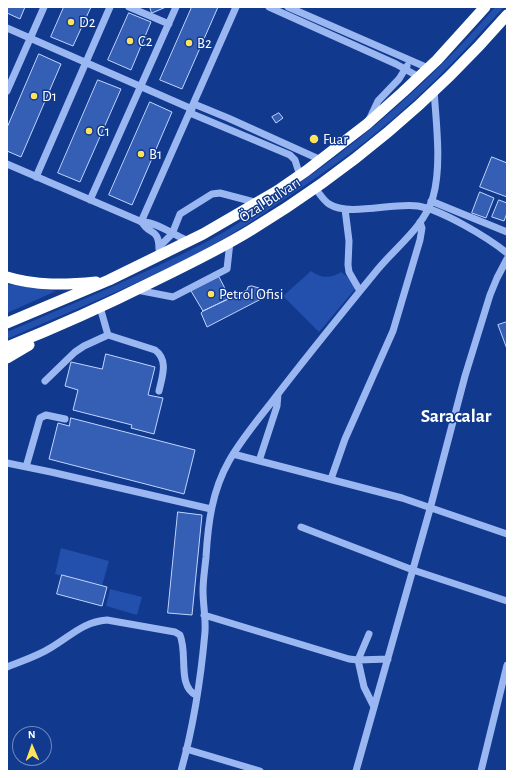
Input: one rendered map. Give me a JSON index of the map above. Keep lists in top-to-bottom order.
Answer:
{
  "streets": {
    "highway": ["Özal Bulvarı"]
  },
  "districts": ["Saracalar"],
  "places": [
    "D2",
    "C2",
    "B2",
    "D1",
    "C1",
    "Fuar",
    "B1",
    "Petrol Ofisi"
  ],
  "north": "top"
}
